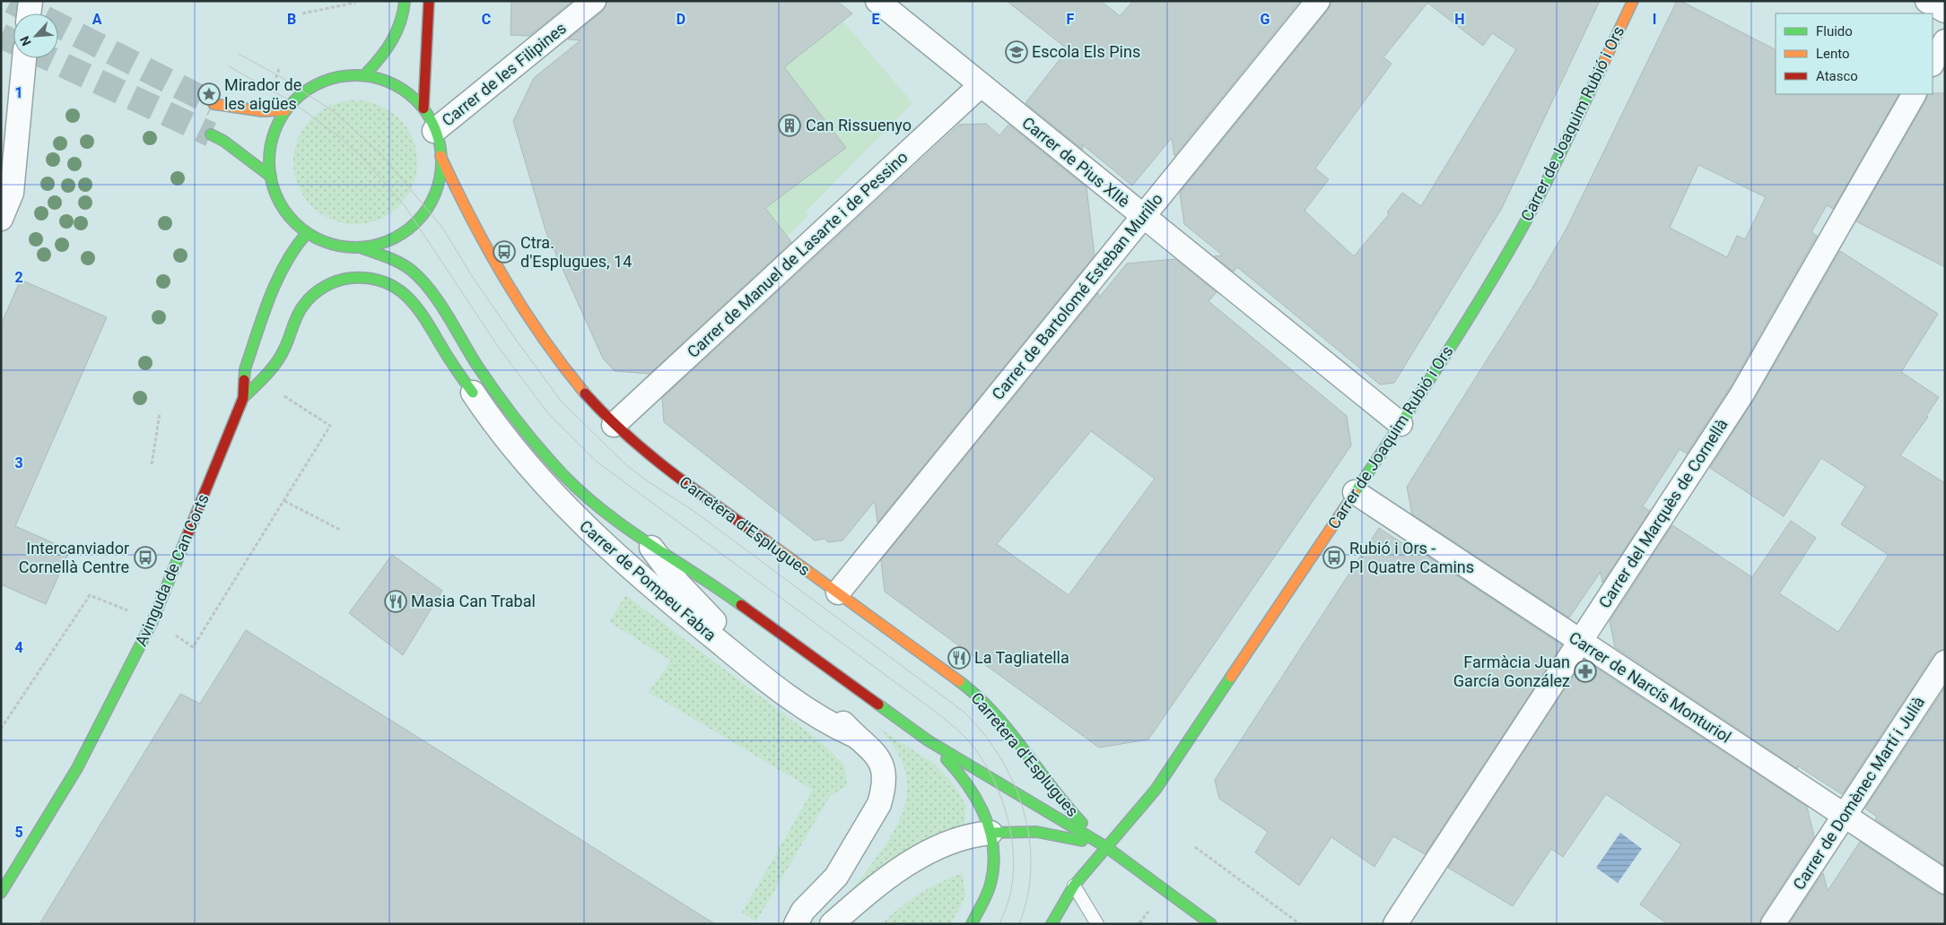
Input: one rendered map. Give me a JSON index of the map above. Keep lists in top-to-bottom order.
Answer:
{
  "streets": {
    "street": [
      "Carrer de les Filipines",
      "Carrer de Joaquim Rubió i Ors",
      "Carrer de Pius XIIè",
      "Carrer de Manuel de Lasarte i de Pessino",
      "Carrer de Bartolomé Esteban Murillo",
      "Carrer del Marquès de Cornellà",
      "Carretera d'Esplugues",
      "Avinguda de Can Corts",
      "Carrer de Pompeu Fabra",
      "Carrer de Narcís Monturiol",
      "Carrer de Domènec Martí i Julià"
    ]
  },
  "crossings": [
    ["Carrer de Joaquim Rubió i Ors", "Carrer de Pius XIIè"],
    ["Carrer de Joaquim Rubió i Ors", "Carretera d'Esplugues"],
    ["Carrer de Joaquim Rubió i Ors", "Carrer de Narcís Monturiol"],
    ["Carrer de Pius XIIè", "Carrer de Manuel de Lasarte i de Pessino"],
    ["Carrer de Pius XIIè", "Carrer de Bartolomé Esteban Murillo"],
    ["Carrer de Manuel de Lasarte i de Pessino", "Carretera d'Esplugues"],
    ["Carrer de Bartolomé Esteban Murillo", "Carretera d'Esplugues"],
    ["Carrer del Marquès de Cornellà", "Carrer de Narcís Monturiol"],
    ["Carretera d'Esplugues", "Carrer de Pompeu Fabra"],
    ["Avinguda de Can Corts", "Carrer de Pompeu Fabra"],
    ["Carrer de Narcís Monturiol", "Carrer de Domènec Martí i Julià"]
  ],
  "places": {
    "school or university": ["Escola Els Pins"],
    "place": ["Mirador de les aigües"],
    "building": ["Can Rissuenyo"],
    "bus stop": ["Ctra. d'Esplugues, 14", "Intercanviador Cornellà Centre", "Rubió i Ors - Pl Quatre Camins"],
    "restaurant": ["Masia Can Trabal", "La Tagliatella"],
    "pharmacy": ["Farmàcia Juan García González"]
  },
  "legend": ["Fluido", "Lento", "Atasco"],
  "north": "bottom left",
  "grid": {
    "columns": [
      "A",
      "B",
      "C",
      "D",
      "E",
      "F",
      "G",
      "H",
      "I"
    ],
    "rows": [
      "1",
      "2",
      "3",
      "4",
      "5"
    ]
  }
}
